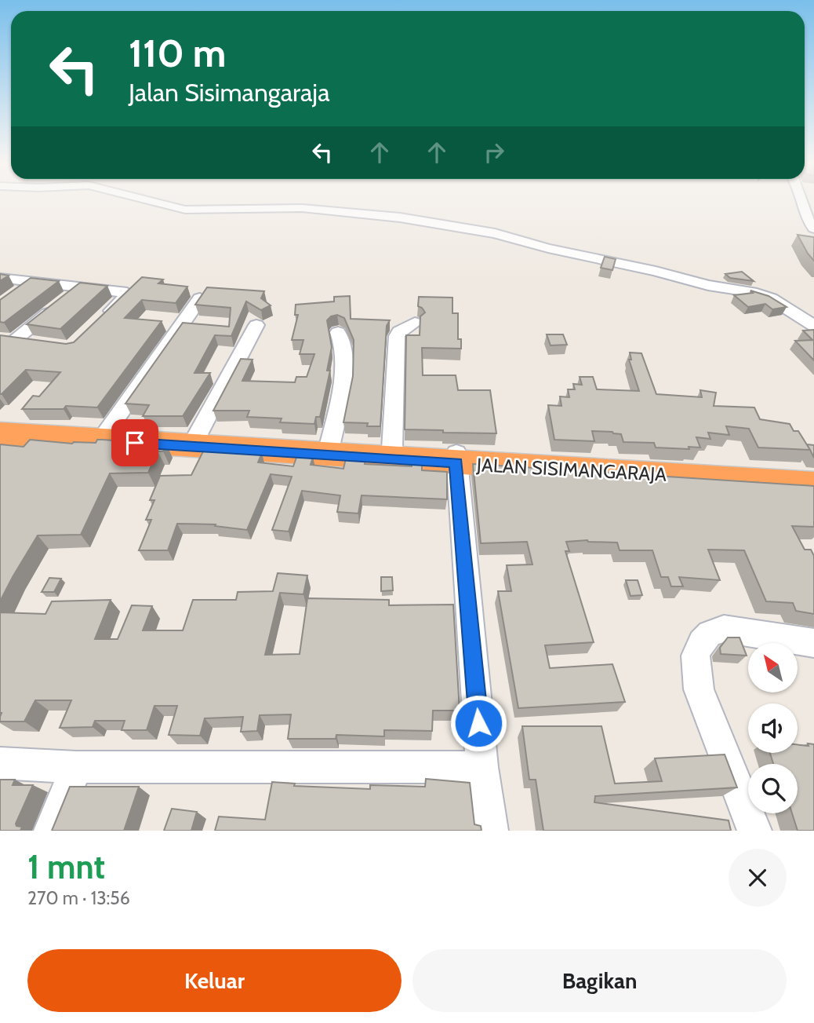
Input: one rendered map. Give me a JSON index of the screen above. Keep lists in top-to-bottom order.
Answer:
{
  "streets": {
    "highway": ["JALAN SISIMANGARAJA"]
  },
  "north": "top left",
  "page": {
    "turn": ["110 m", "Jalan Sisimangaraja"],
    "heading": ["1 mnt", "270 m · 13:56"],
    "buttons": ["Keluar", "Bagikan"]
  }
}
